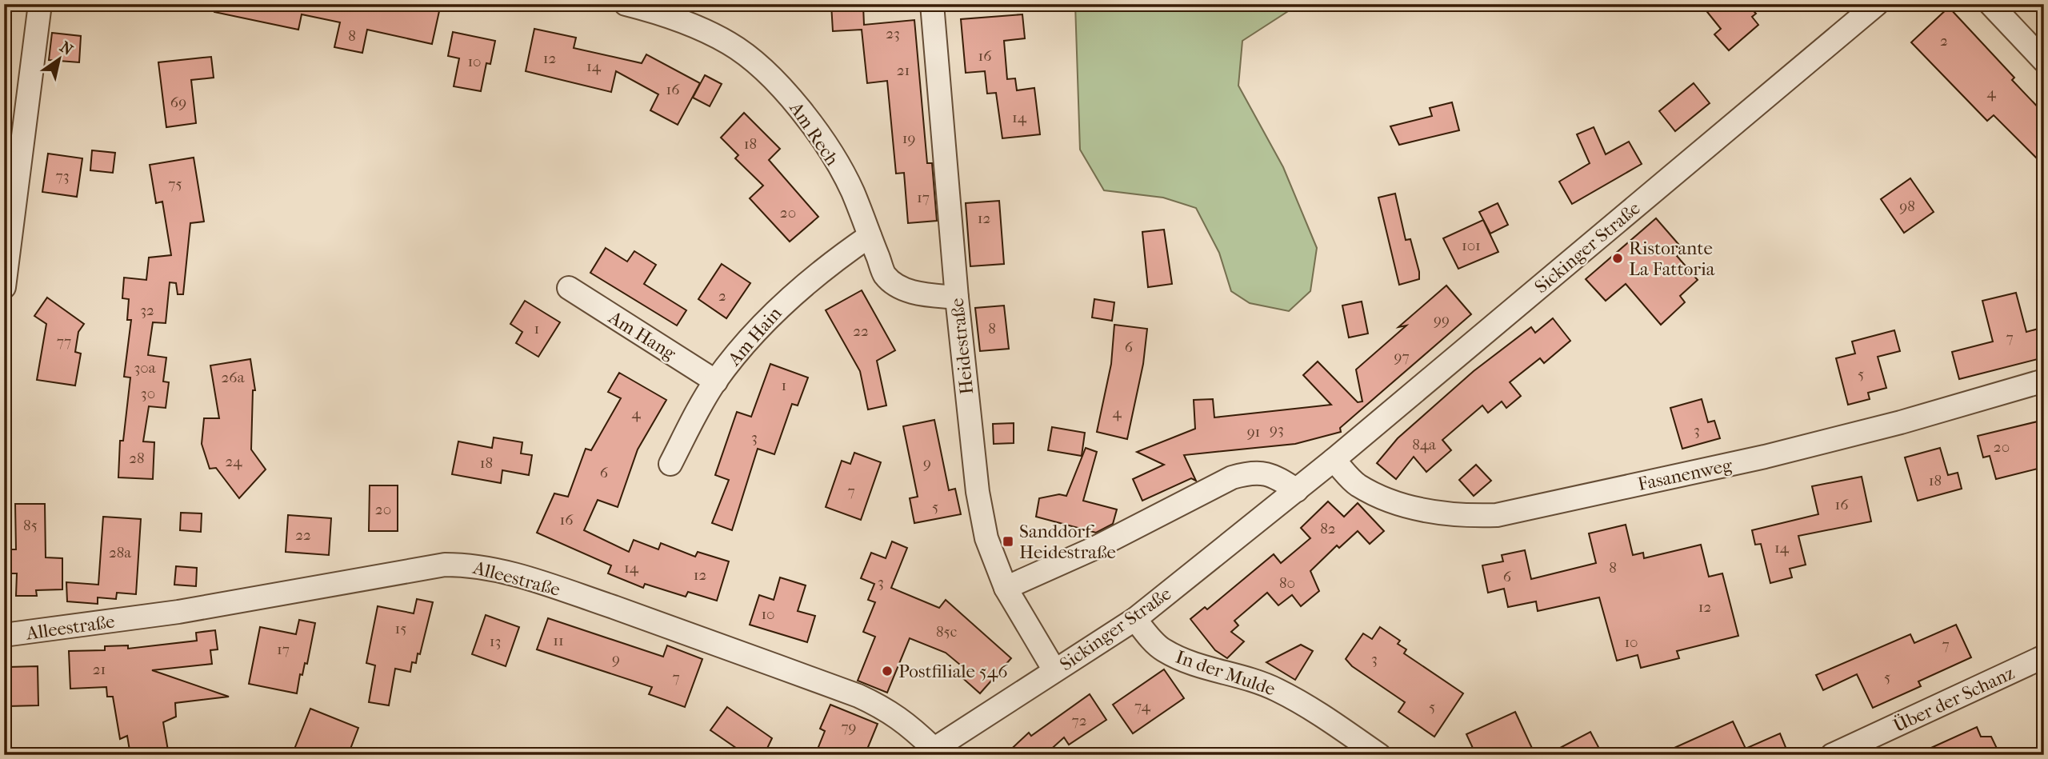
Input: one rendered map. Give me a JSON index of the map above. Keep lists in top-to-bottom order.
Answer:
{
  "streets": {
    "street": [
      "Am Rech",
      "Sickinger Straße",
      "Am Hang",
      "Am Hain",
      "Heidestraße",
      "Fasanenweg",
      "Alleestraße",
      "In der Mulde",
      "Über der Schanz"
    ]
  },
  "crossings": [
    ["Am Rech", "Am Hain"],
    ["Am Rech", "Heidestraße"],
    ["Sickinger Straße", "Heidestraße"],
    ["Sickinger Straße", "Fasanenweg"],
    ["Sickinger Straße", "Alleestraße"],
    ["Sickinger Straße", "In der Mulde"],
    ["Am Hang", "Am Hain"]
  ],
  "places": {
    "other": ["Ristorante La Fattoria", "Postfiliale 546"],
    "transit": ["Sanddorf Heidestraße"]
  },
  "house_numbers": [
    "23",
    "8",
    "2",
    "16",
    "12",
    "10",
    "14",
    "21",
    "16",
    "4",
    "69",
    "14",
    "19",
    "18",
    "73",
    "75",
    "17",
    "98",
    "20",
    "12",
    "101",
    "2",
    "32",
    "99",
    "1",
    "8",
    "22",
    "7",
    "77",
    "6",
    "97",
    "30a",
    "5",
    "26a",
    "1",
    "30",
    "4",
    "4",
    "93",
    "3",
    "91",
    "3",
    "84a",
    "20",
    "28",
    "24",
    "18",
    "9",
    "6",
    "18",
    "7",
    "16",
    "5",
    "20",
    "16",
    "85",
    "82",
    "22",
    "14",
    "28a",
    "14",
    "8",
    "12",
    "6",
    "3",
    "80",
    "12",
    "10",
    "15",
    "85c",
    "11",
    "13",
    "10",
    "7",
    "17",
    "9",
    "3",
    "21",
    "7",
    "5",
    "74",
    "5",
    "72",
    "79"
  ],
  "north": "top right"
}
